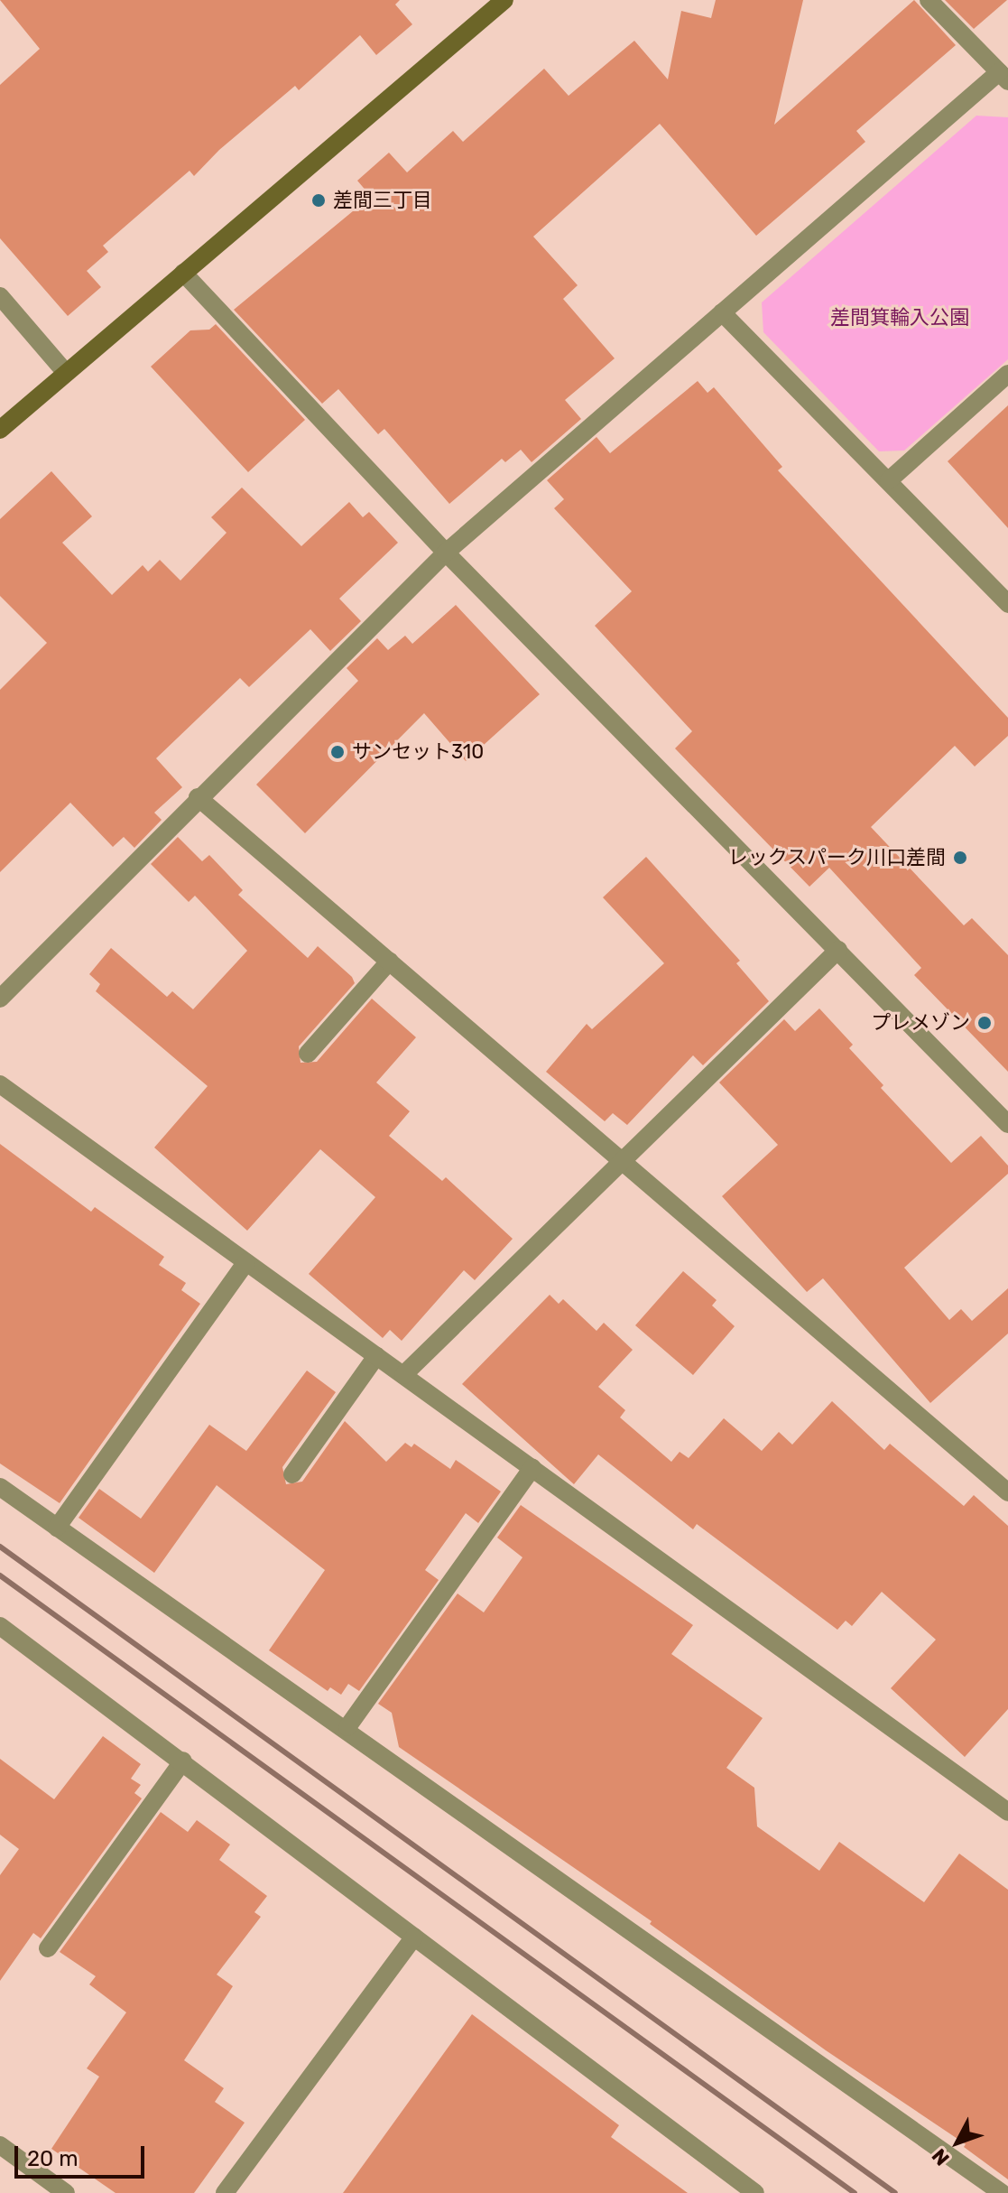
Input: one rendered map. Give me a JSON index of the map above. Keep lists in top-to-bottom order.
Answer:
{
  "parks": ["差間箕輪入公園"],
  "places": [
    "差間三丁目",
    "サンセット310",
    "レックスパーク川口差間",
    "プレメゾン"
  ],
  "scale_bar": "20 m",
  "north": "bottom left"
}
